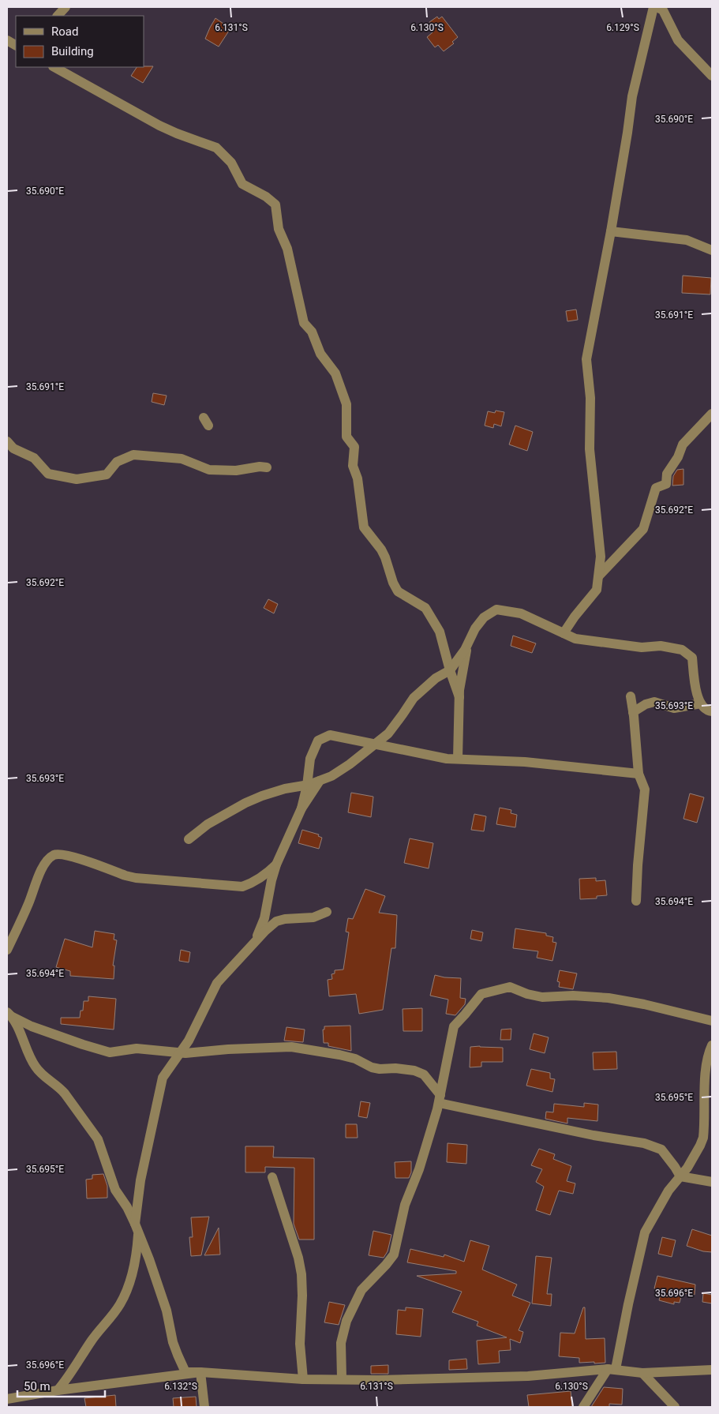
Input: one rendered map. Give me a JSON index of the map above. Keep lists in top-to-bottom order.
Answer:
{
  "legend": ["Road", "Building"],
  "scale_bar": "50 m",
  "coordinates": [
    "6.131°S",
    "6.130°S",
    "6.129°S",
    "35.690°E",
    "35.691°E",
    "35.692°E",
    "35.693°E",
    "35.694°E",
    "35.695°E",
    "35.696°E",
    "6.132°S"
  ]
}
